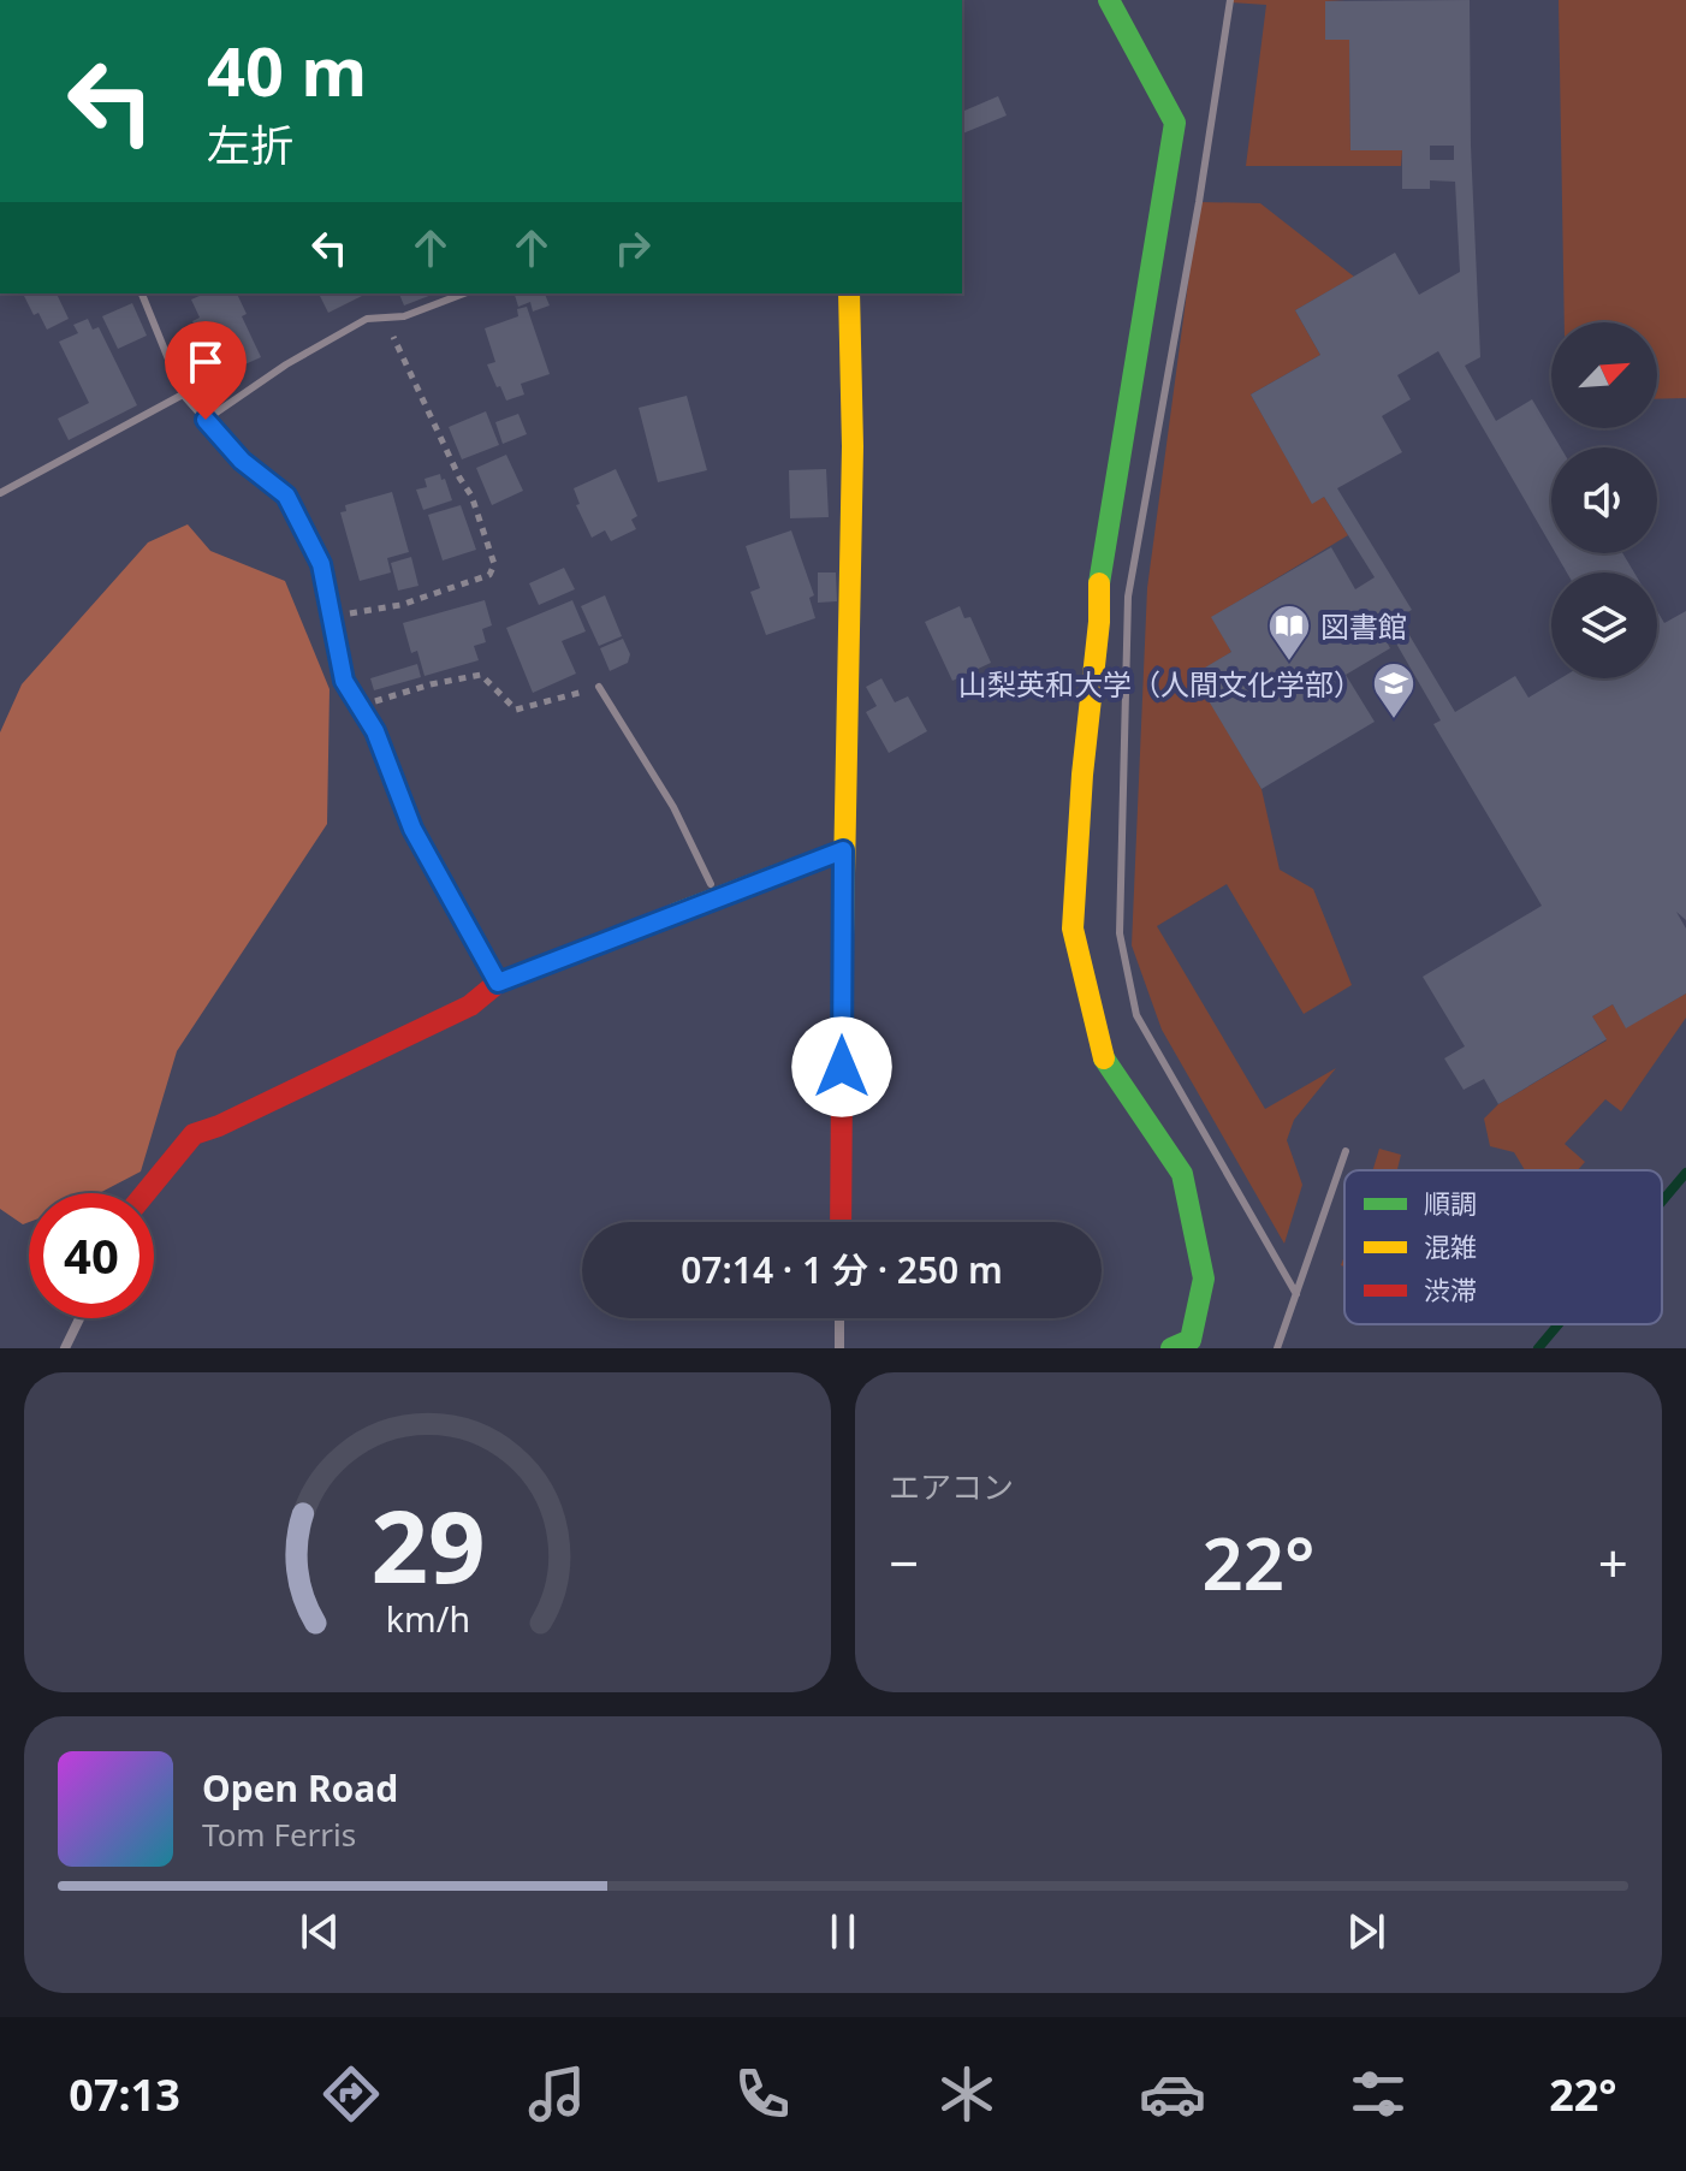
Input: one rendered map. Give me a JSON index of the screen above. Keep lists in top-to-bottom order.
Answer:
{
  "places": {
    "library": ["図書館"],
    "school or university": ["山梨英和大学（人間文化学部）"]
  },
  "legend": ["順調", "混雑", "渋滞"],
  "north": "top right",
  "page": {
    "turn": ["40 m", "左折"],
    "limit": "40",
    "trip": "07:14 · 1 分 · 250 m",
    "tile": "エアコン",
    "heat": ["−", "22°", "+"],
    "song": ["Open Road", "Tom Ferris"],
    "tabs": ["07:13", "22°"],
    "gauge": ["29", "km/h"]
  }
}
